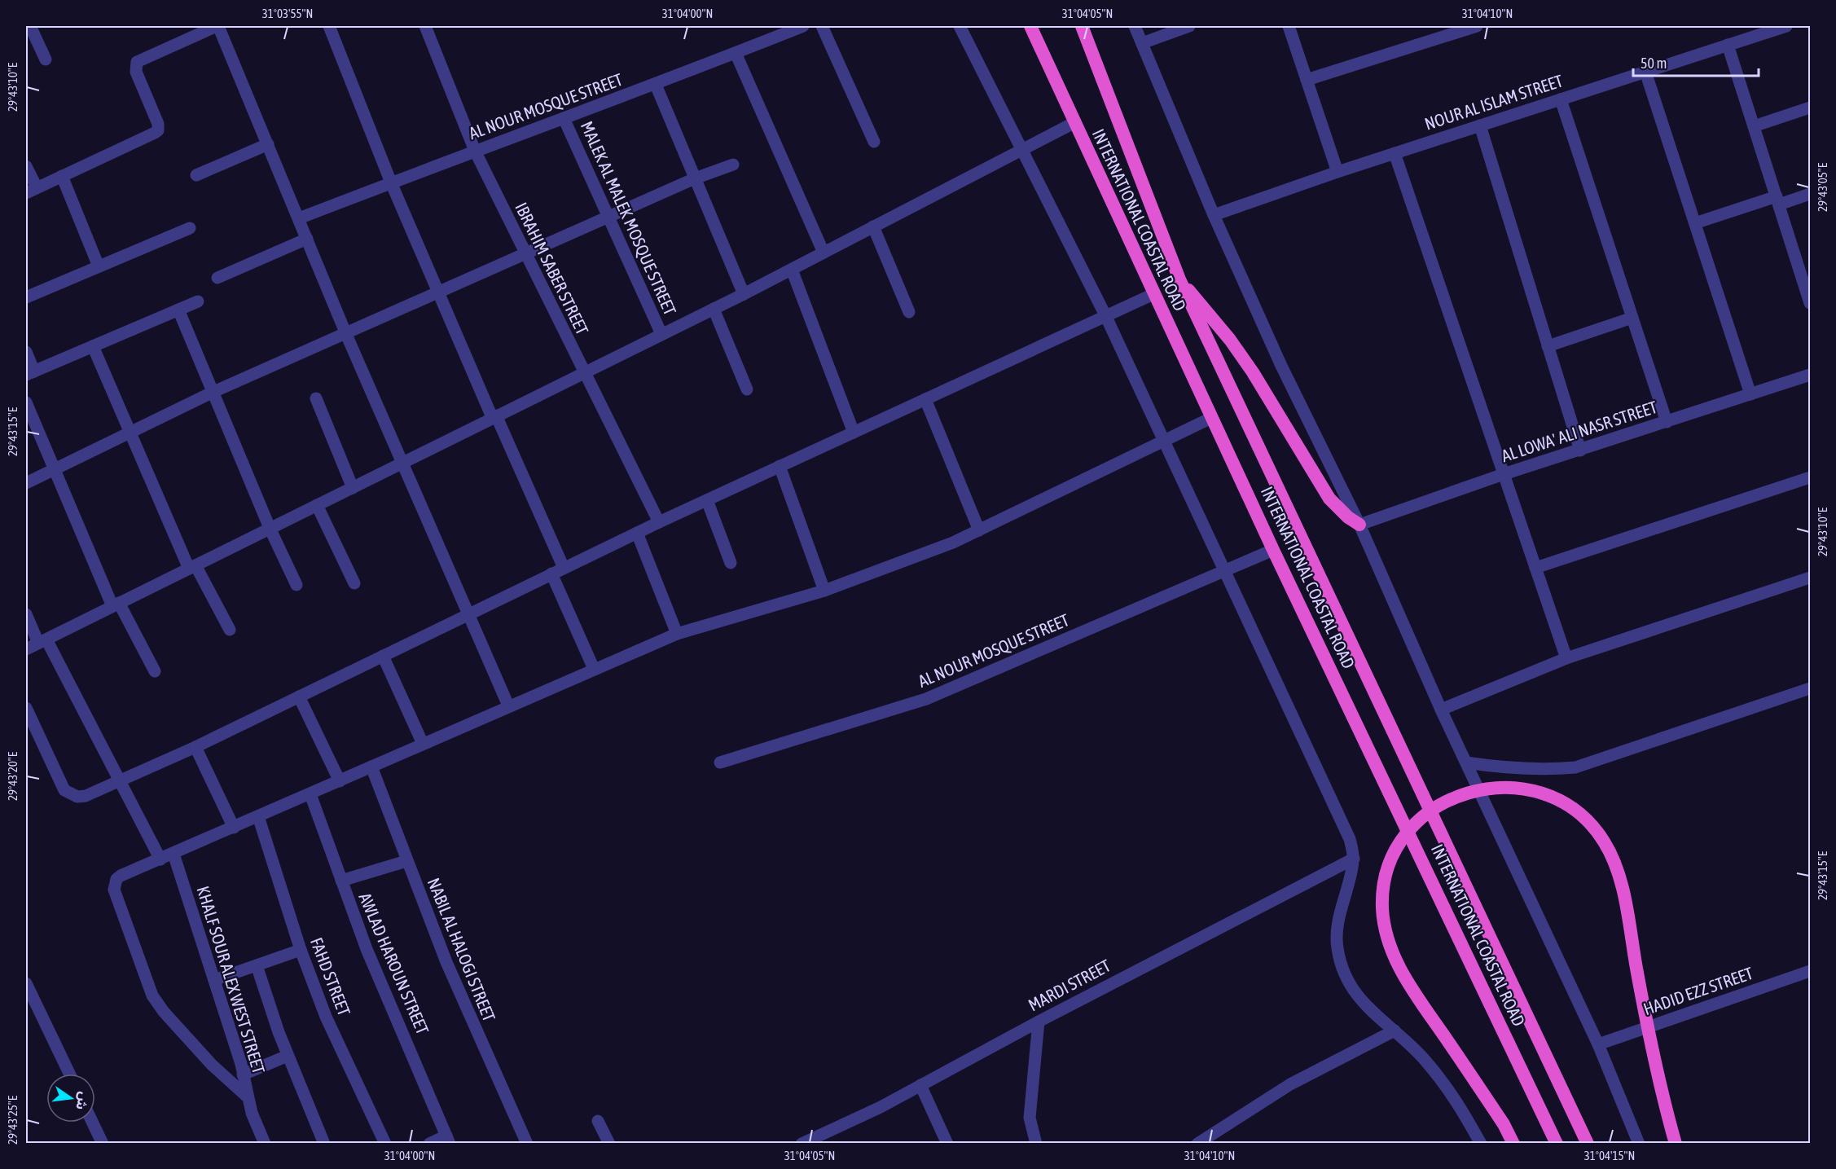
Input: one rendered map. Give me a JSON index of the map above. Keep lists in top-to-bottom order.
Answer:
{
  "streets": {
    "highway": ["INTERNATIONAL COASTAL ROAD"],
    "street": [
      "NOUR AL ISLAM STREET",
      "AL NOUR MOSQUE STREET",
      "MALEK AL MALEK MOSQUE STREET",
      "IBRAHIM SABER STREET",
      "AL LOWA' ALI NASR STREET",
      "NABIL AL HALOGI STREET",
      "AWLAD HAROUN STREET",
      "FAHD STREET",
      "KHALF SOUR ALEX WEST STREET",
      "MARDI STREET",
      "HADID EZZ STREET"
    ]
  },
  "crossings": [
    ["AL NOUR MOSQUE STREET", "MALEK AL MALEK MOSQUE STREET"],
    ["AL NOUR MOSQUE STREET", "INTERNATIONAL COASTAL ROAD"],
    ["AL NOUR MOSQUE STREET", "IBRAHIM SABER STREET"]
  ],
  "scale_bar": "50 m",
  "north": "right",
  "coordinates": [
    "31°03'55\"N",
    "31°04'00\"N",
    "31°04'05\"N",
    "31°04'10\"N",
    "29°43'10\"E",
    "29°43'05\"E",
    "29°43'15\"E",
    "29°43'20\"E",
    "29°43'25\"E",
    "31°04'15\"N"
  ]
}
